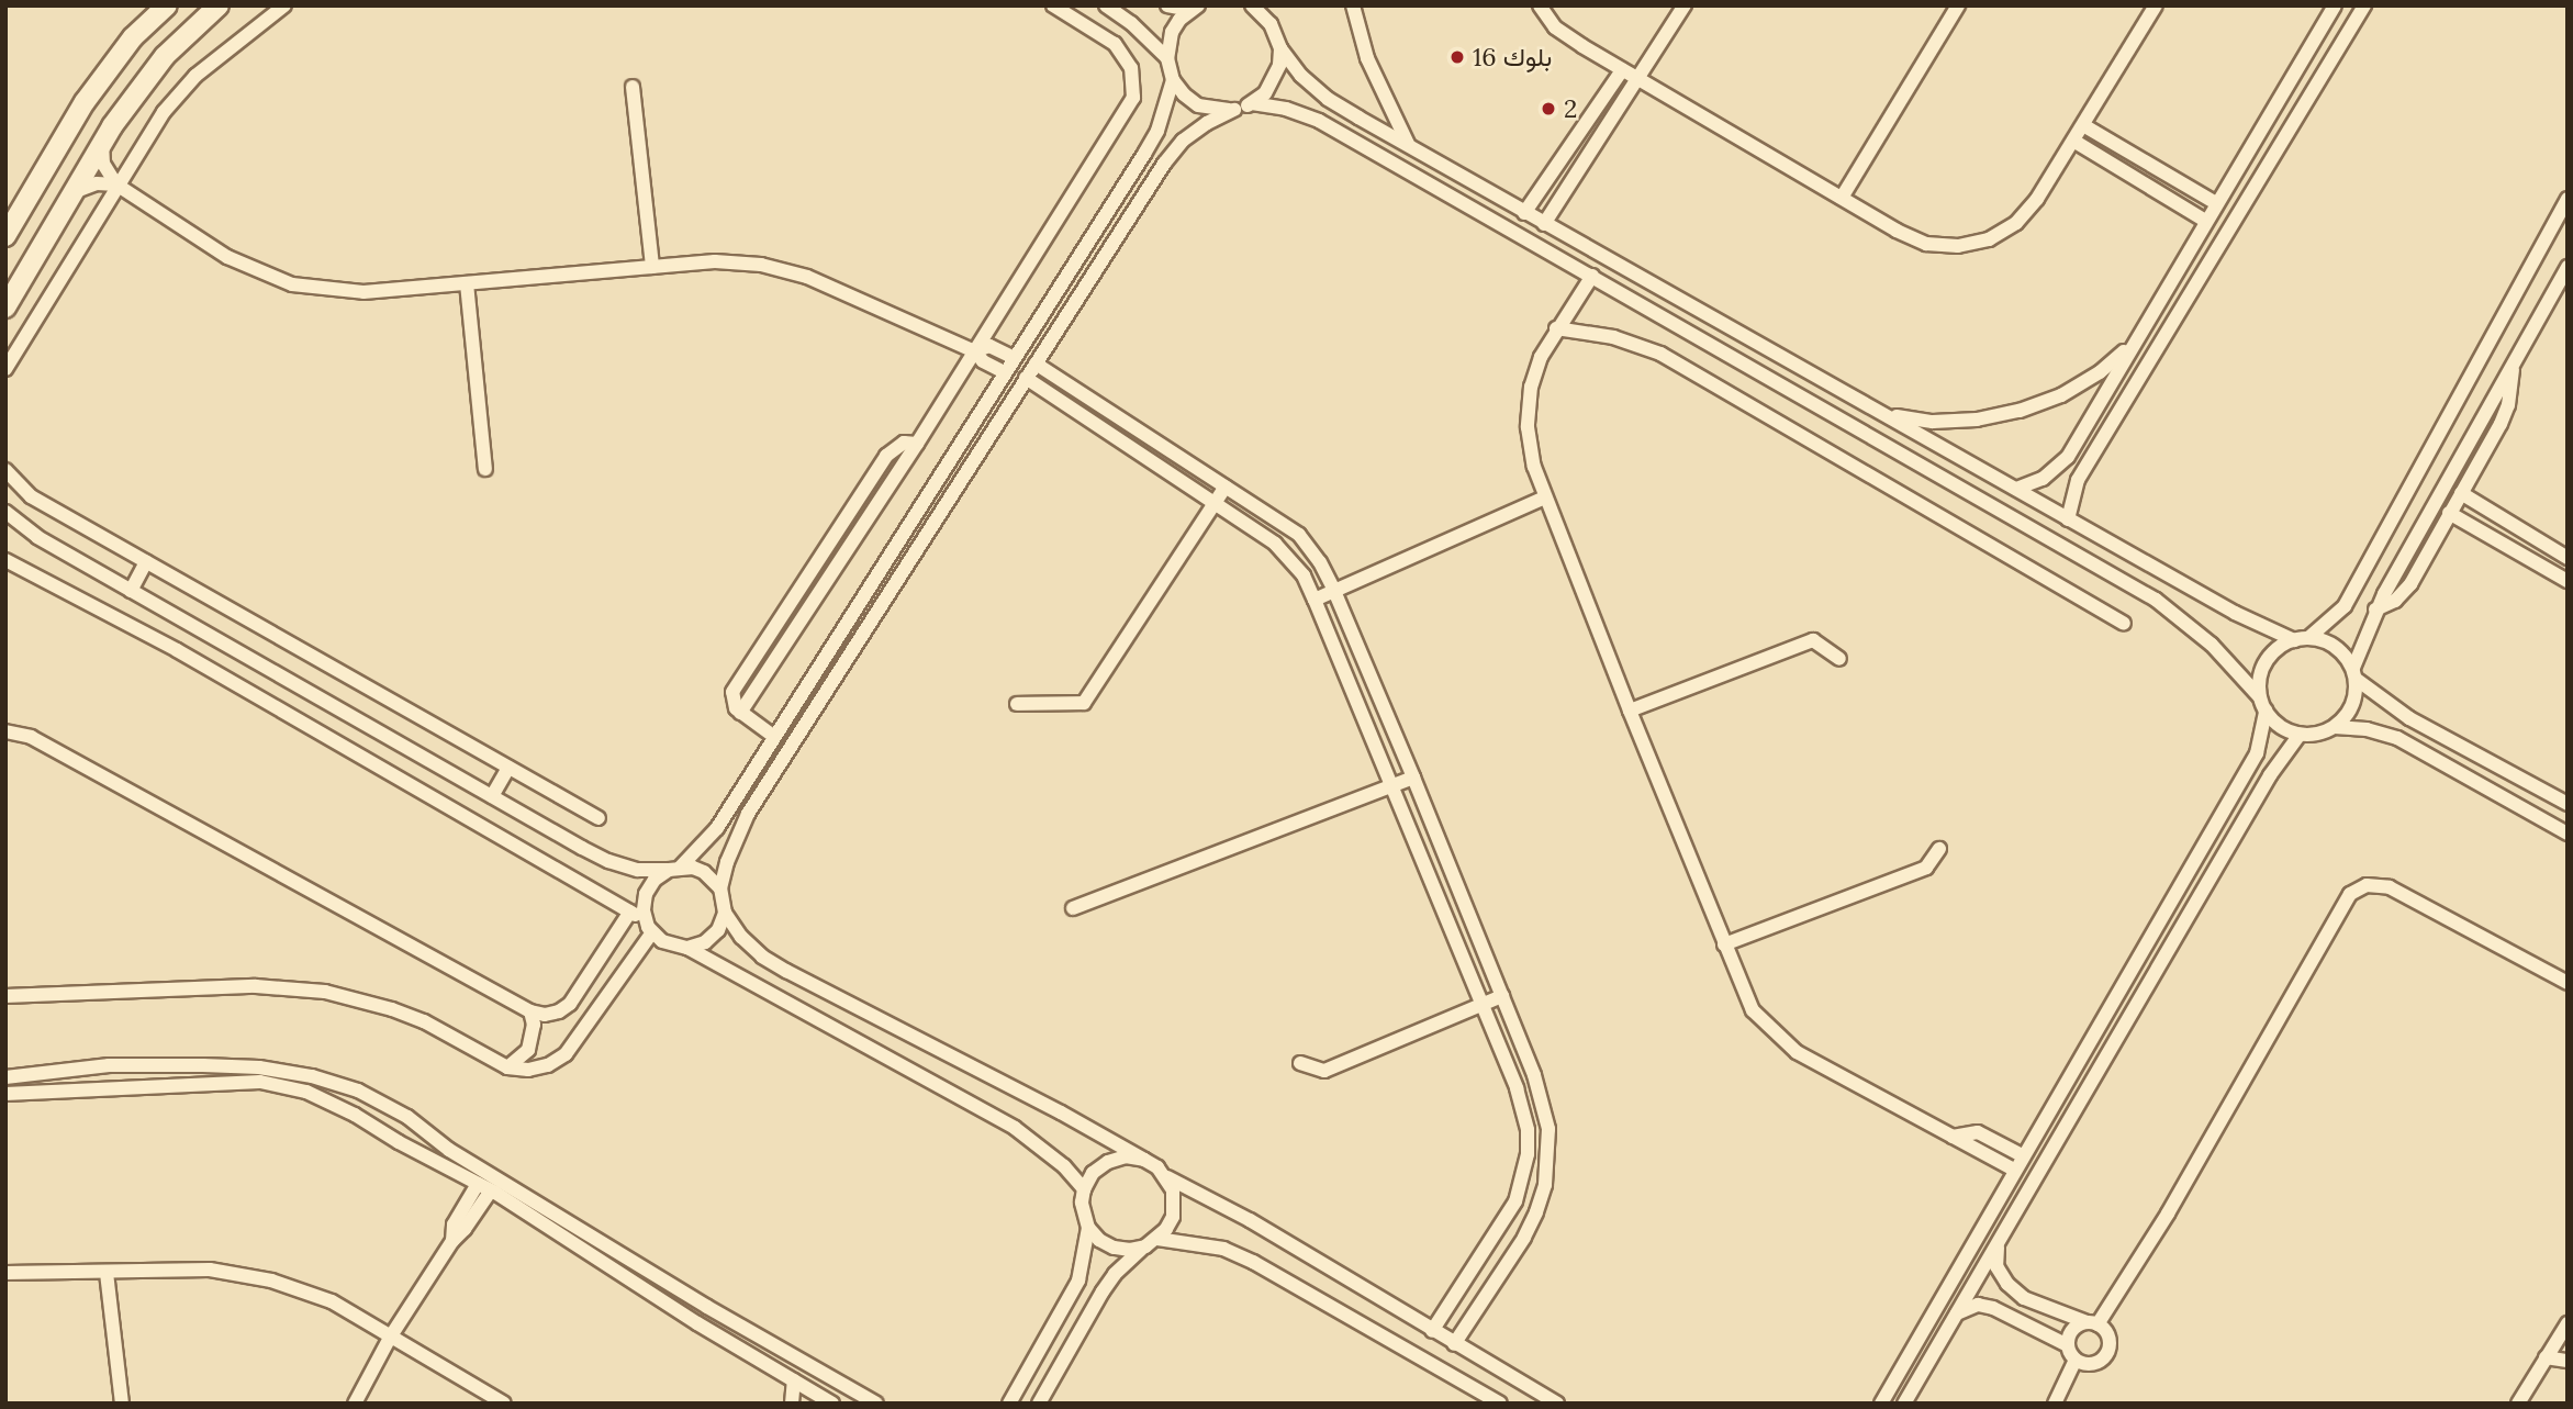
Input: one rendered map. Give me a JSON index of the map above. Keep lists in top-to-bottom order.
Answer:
{
  "places": ["بلوك 16", "2"]
}
